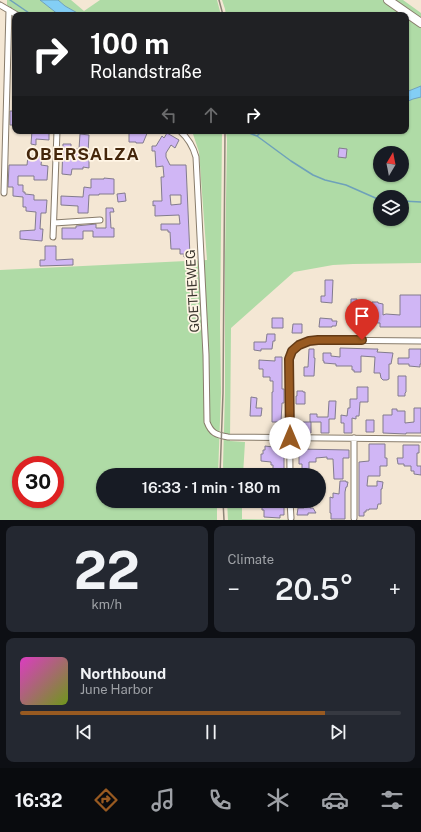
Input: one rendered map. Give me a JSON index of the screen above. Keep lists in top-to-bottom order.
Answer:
{
  "streets": {
    "street": ["GOETHEWEG"]
  },
  "districts": ["OBERSALZA"],
  "north": "top",
  "page": {
    "turn": ["100 m", "Rolandstraße"],
    "limit": "30",
    "trip": "16:33 · 1 min · 180 m",
    "tile": [
      ["22", "km/h"],
      "Climate"
    ],
    "heat": ["−", "20.5°", "+"],
    "song": ["Northbound", "June Harbor"],
    "tabs": "16:32"
  }
}
